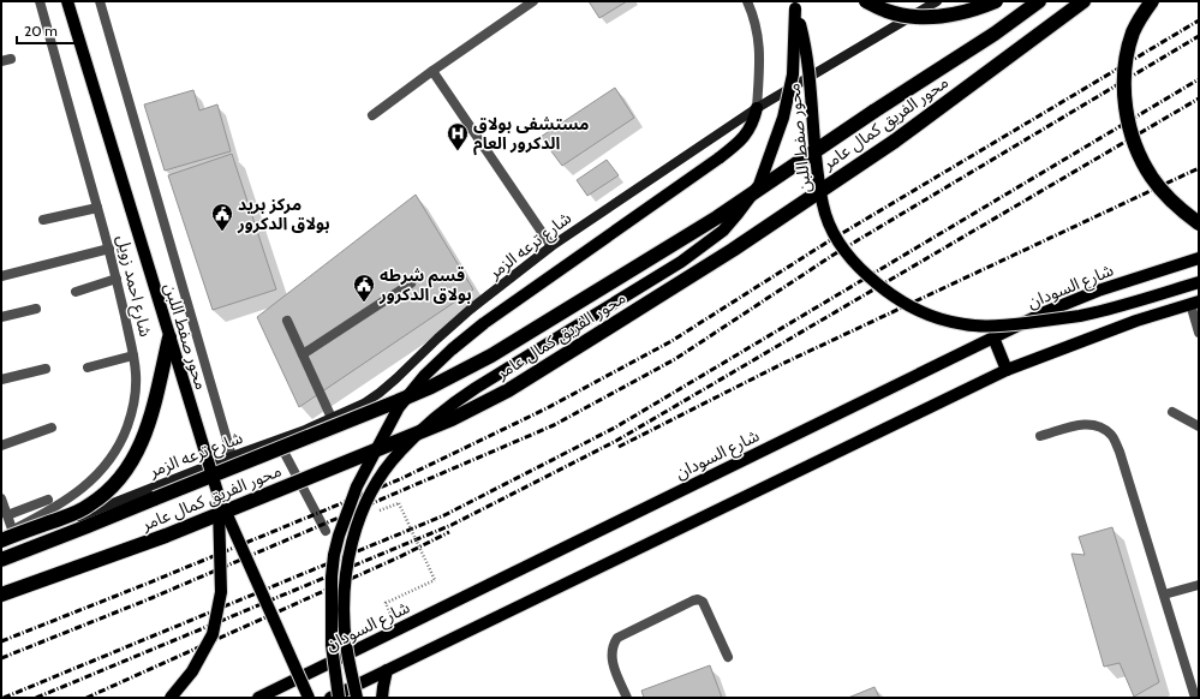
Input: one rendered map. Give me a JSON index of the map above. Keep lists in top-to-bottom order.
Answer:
{
  "streets": {
    "highway": ["محور الفريق كمال عامر"],
    "main road": ["محور صفط اللبن", "شارع ترعه الزمر", "شارع السودان"],
    "street": ["شارع احمد زويل"]
  },
  "places": {
    "hospital": ["مستشفى بولاق الدكرور العام"],
    "public building": ["مركز بريد بولاق الدكرور", "قسم شرطه بولاق الدكرور"]
  },
  "scale_bar": "20 m"
}
